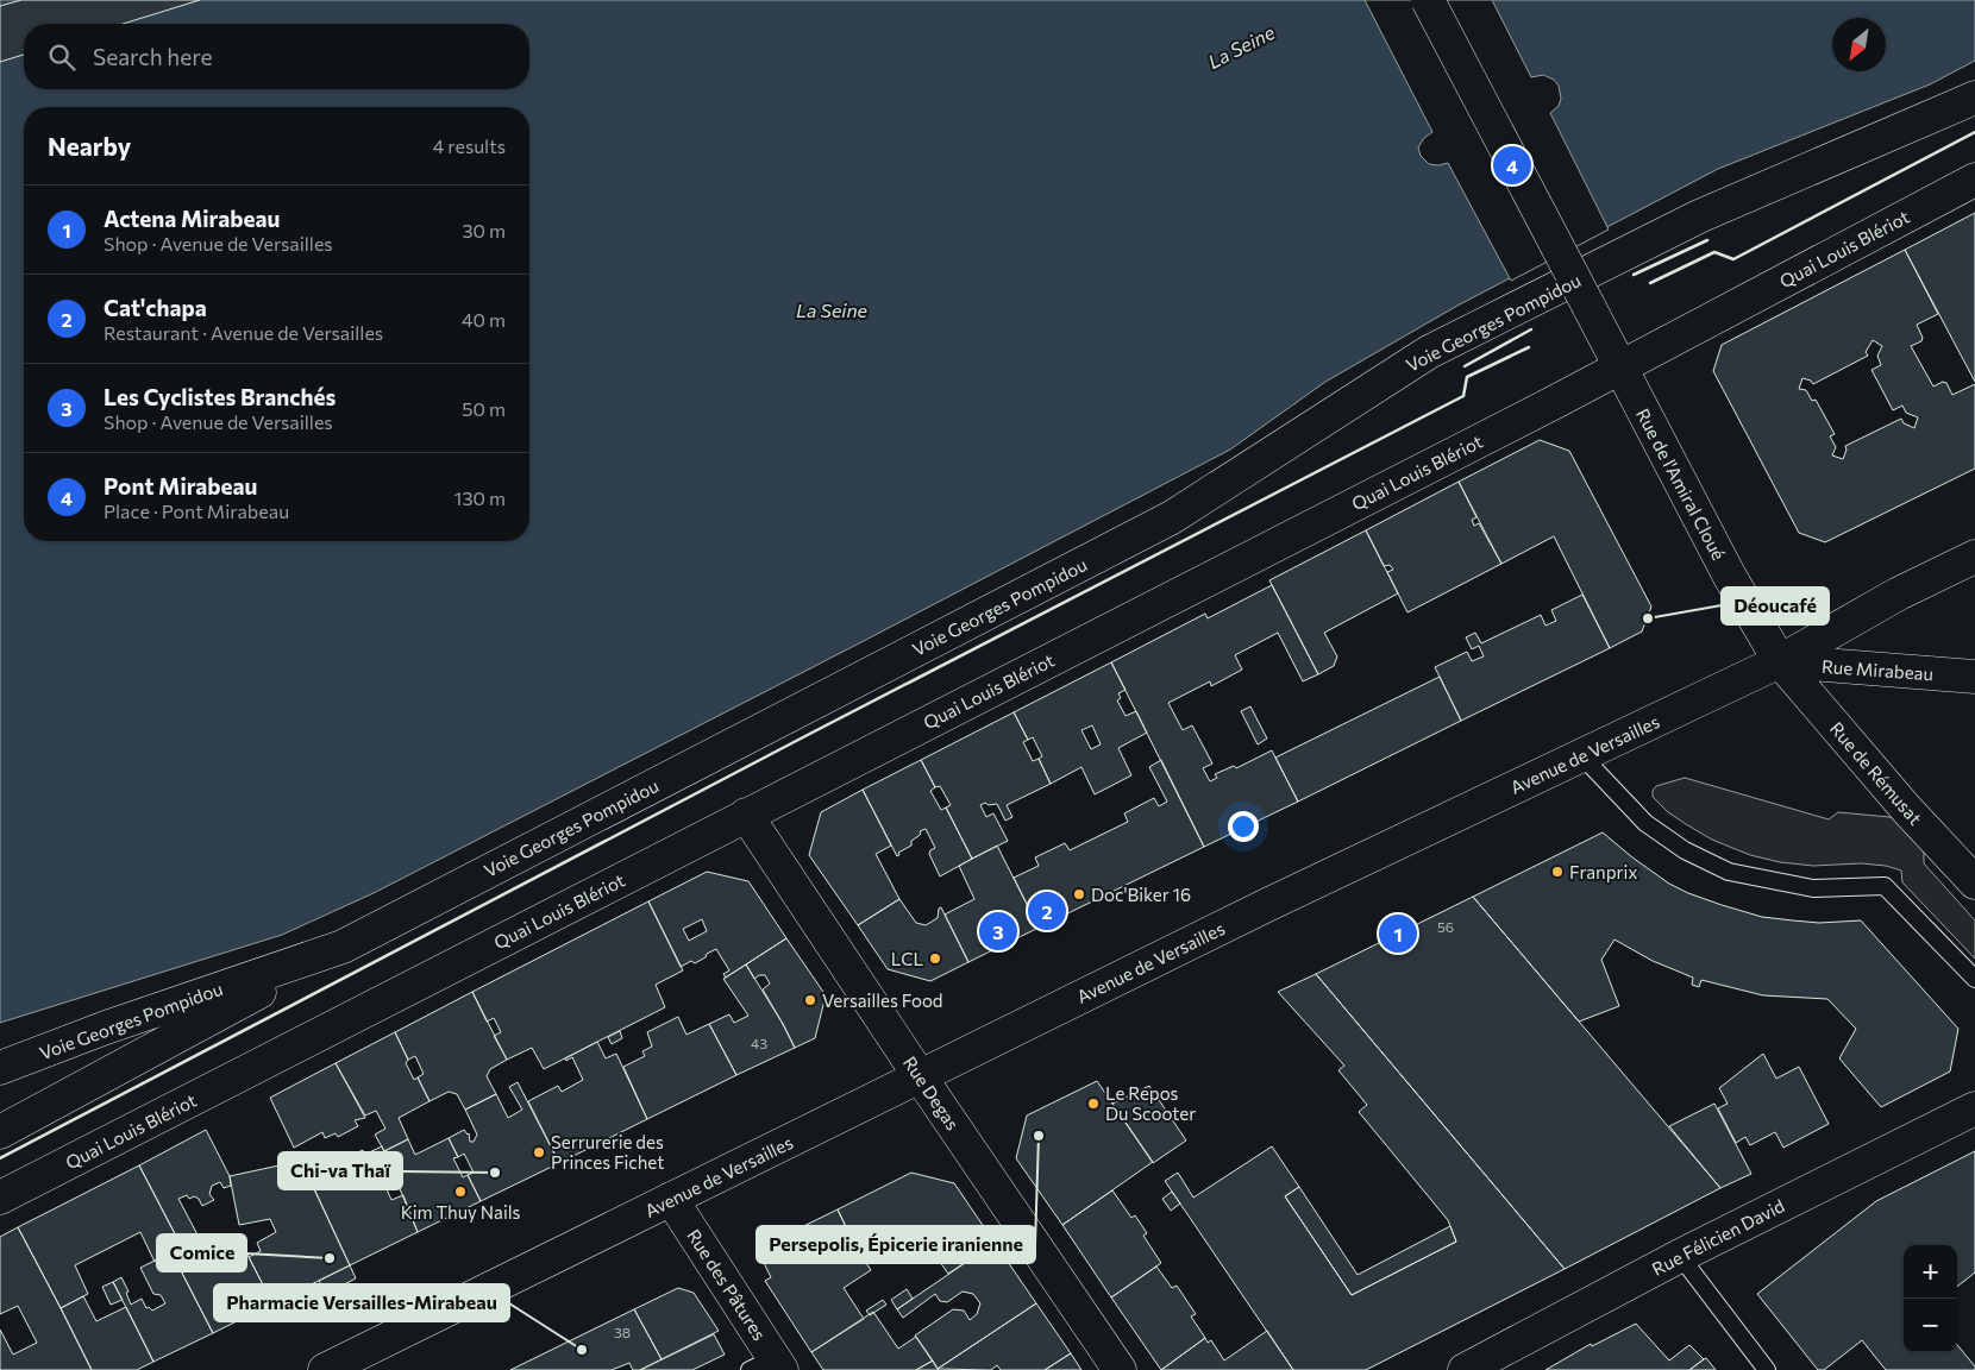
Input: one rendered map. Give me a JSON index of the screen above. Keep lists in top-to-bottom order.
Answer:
{
  "streets": {
    "main road": [
      "Quai Louis Blériot",
      "Voie Georges Pompidou",
      "Rue de l'Amiral Cloué",
      "Rue Mirabeau",
      "Avenue de Versailles",
      "Rue de Rémusat",
      "Rue Degas",
      "Rue Félicien David",
      "Rue des Pâtures"
    ]
  },
  "crossings": [
    ["Quai Louis Blériot", "Rue de l'Amiral Cloué"],
    ["Quai Louis Blériot", "Rue Degas"],
    ["Rue de l'Amiral Cloué", "Rue Mirabeau"],
    ["Rue de l'Amiral Cloué", "Avenue de Versailles"],
    ["Rue de l'Amiral Cloué", "Rue de Rémusat"],
    ["Rue Mirabeau", "Avenue de Versailles"],
    ["Rue Mirabeau", "Rue de Rémusat"],
    ["Avenue de Versailles", "Rue de Rémusat"],
    ["Avenue de Versailles", "Rue Degas"],
    ["Avenue de Versailles", "Rue des Pâtures"]
  ],
  "water": ["La Seine"],
  "places": [
    "Déoucafé",
    "Franprix",
    "Doc'Biker 16",
    "LCL",
    "Versailles Food",
    "Le Repos Du Scooter",
    "Persepolis, Épicerie iranienne",
    "Serrurerie des Princes Fichet",
    "Chi-va Thaï",
    "Kim Thuy Nails",
    "Comice",
    "Pharmacie Versailles-Mirabeau"
  ],
  "house_numbers": ["56", "43", "38"],
  "north": "bottom left",
  "page": {
    "search": "Search here",
    "heading": ["Nearby", "4 results"],
    "pins": [
      "4",
      "2",
      "3",
      "1"
    ],
    "list": [
      {
        "mark": "1",
        "name": "Actena Mirabeau",
        "note": "Shop · Avenue de Versailles",
        "value": "30 m"
      },
      {
        "mark": "2",
        "name": "Cat'chapa",
        "note": "Restaurant · Avenue de Versailles",
        "value": "40 m"
      },
      {
        "mark": "3",
        "name": "Les Cyclistes Branchés",
        "note": "Shop · Avenue de Versailles",
        "value": "50 m"
      },
      {
        "mark": "4",
        "name": "Pont Mirabeau",
        "note": "Place · Pont Mirabeau",
        "value": "130 m"
      }
    ],
    "map_buttons": ["+", "−"]
  }
}
